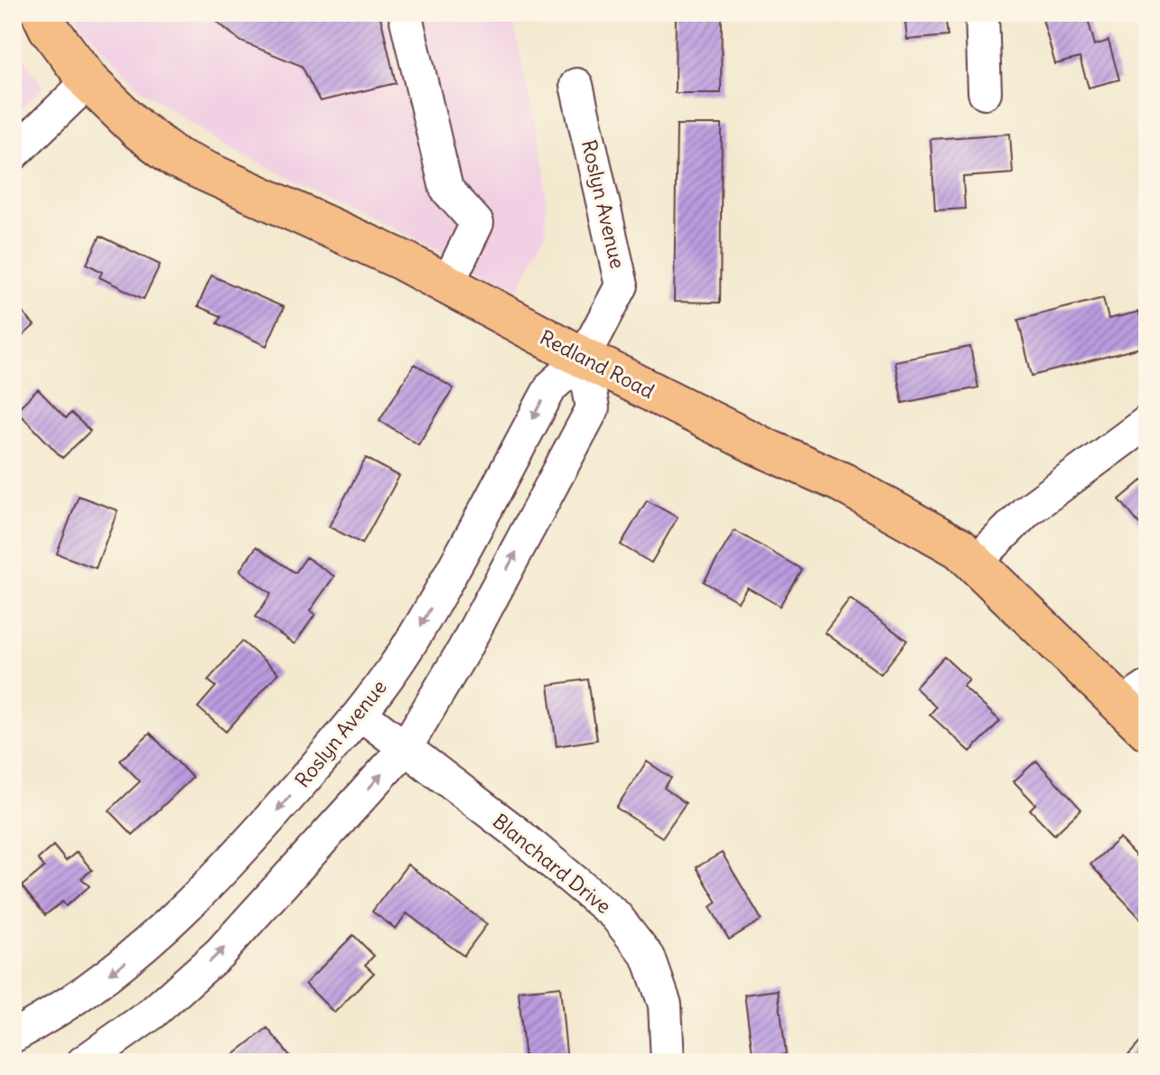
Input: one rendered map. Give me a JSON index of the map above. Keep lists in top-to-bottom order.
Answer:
{
  "streets": {
    "main road": ["Redland Road"],
    "street": ["Roslyn Avenue", "Blanchard Drive"]
  },
  "crossings": [
    ["Roslyn Avenue", "Redland Road"],
    ["Roslyn Avenue", "Blanchard Drive"]
  ]
}
